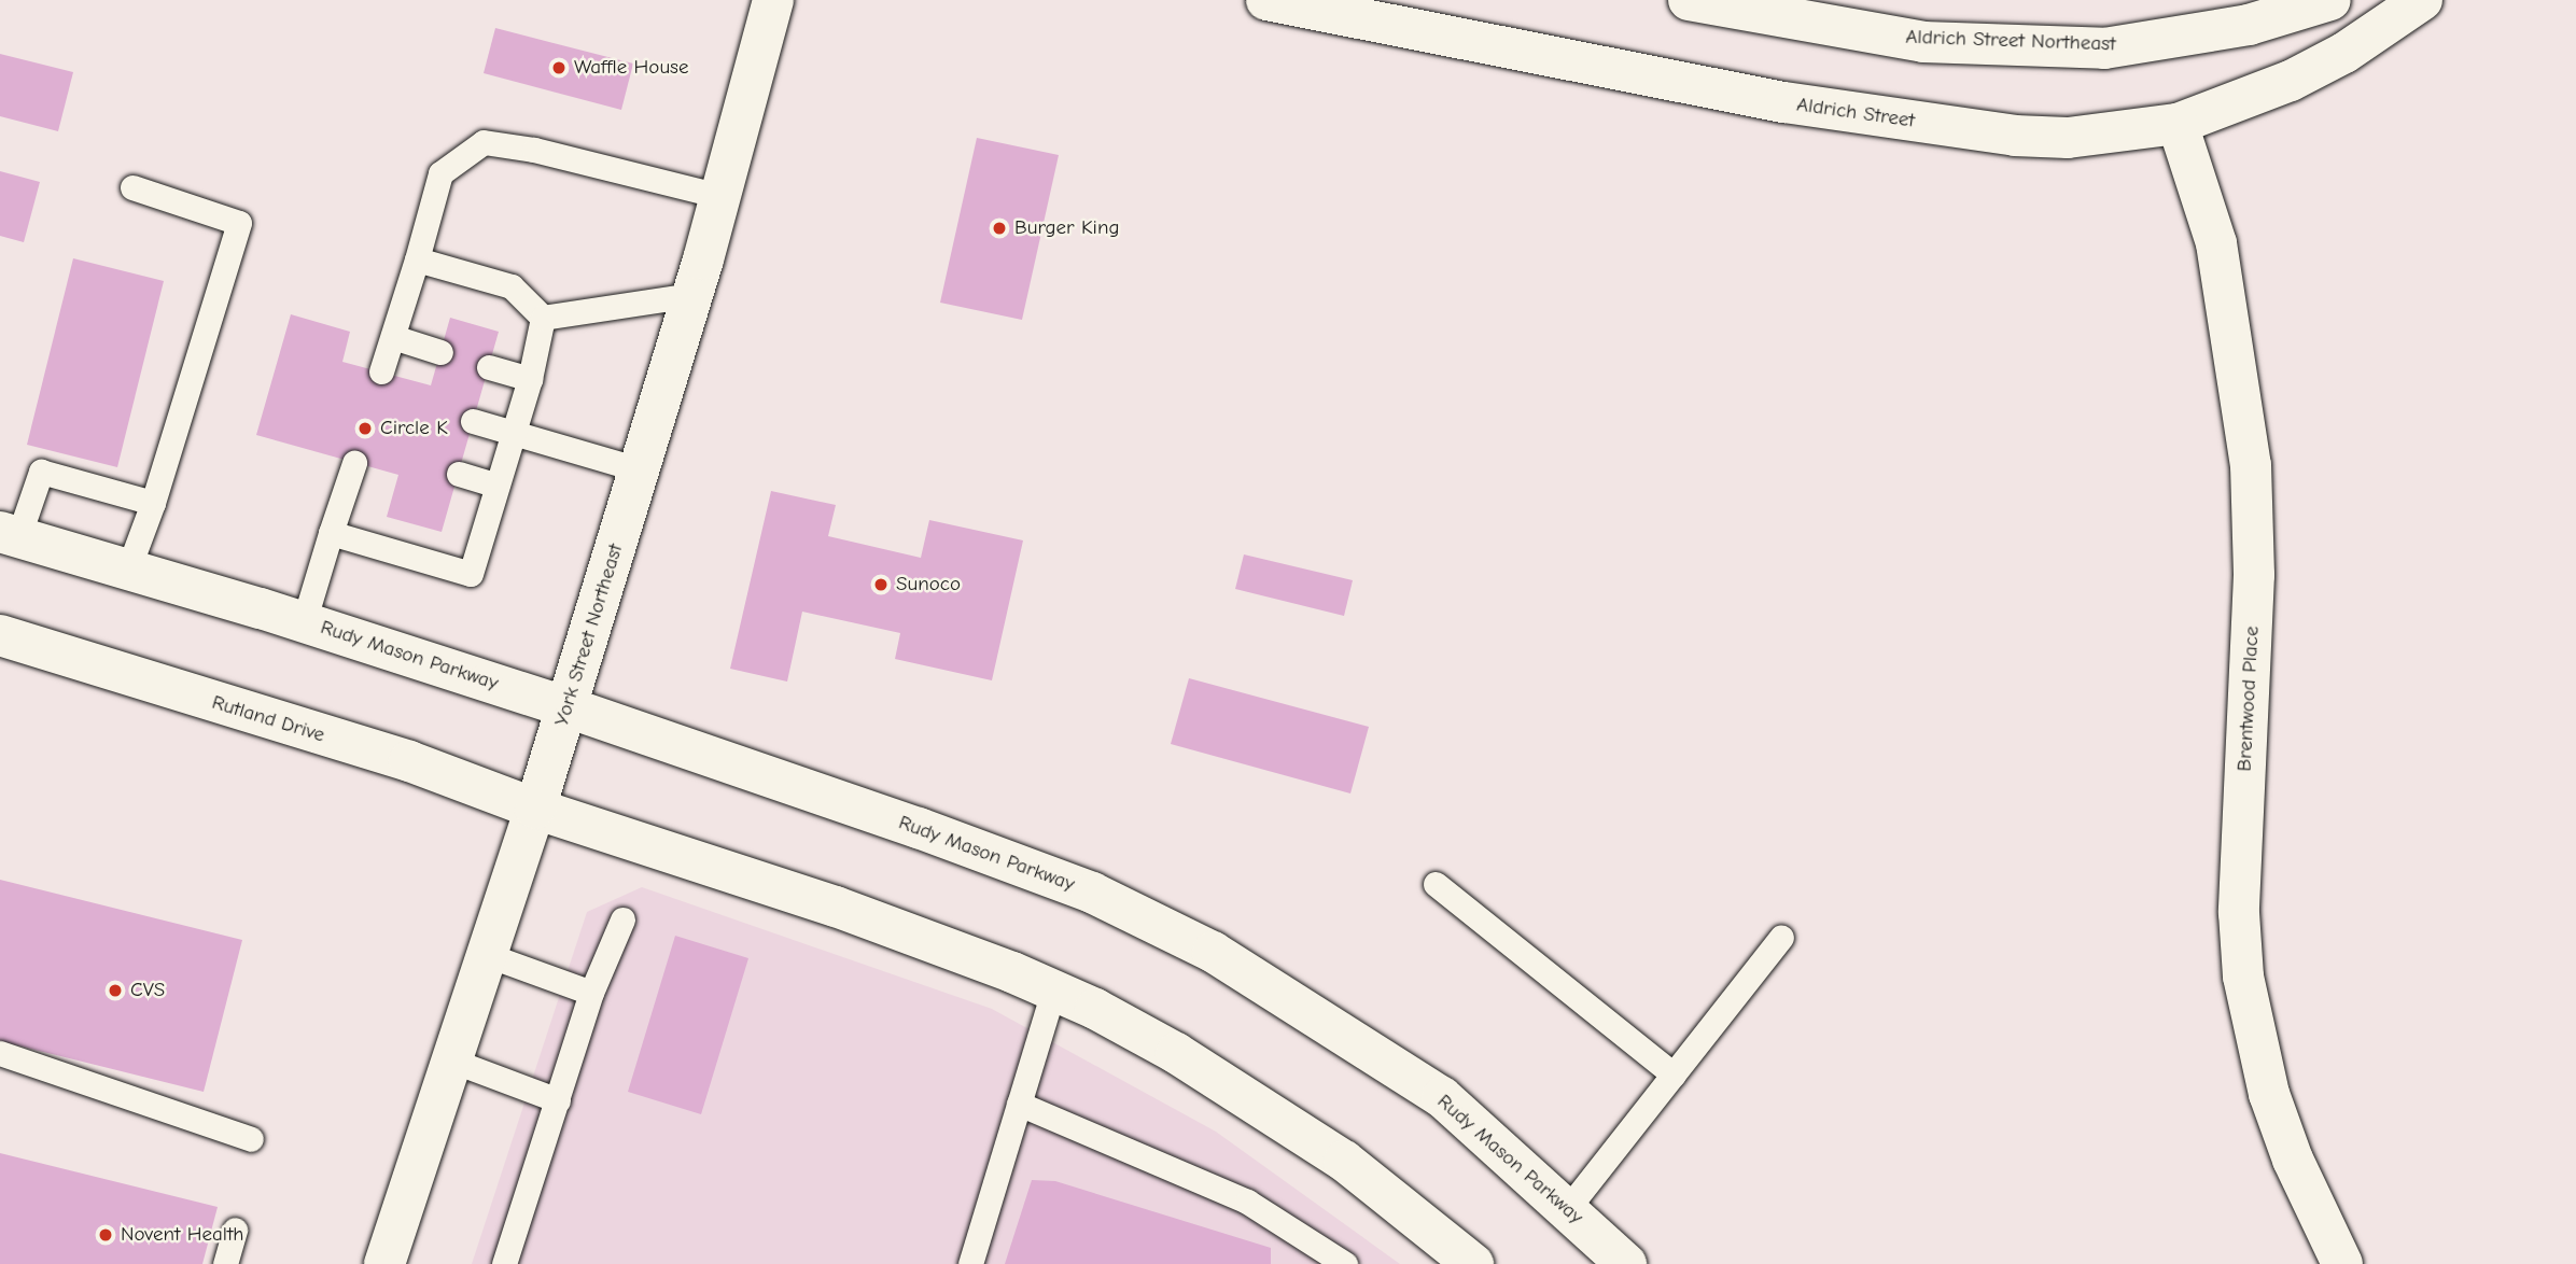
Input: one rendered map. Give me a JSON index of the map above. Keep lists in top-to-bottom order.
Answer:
{
  "streets": {
    "main road": [
      "Aldrich Street Northeast",
      "Aldrich Street",
      "York Street Northeast",
      "Rudy Mason Parkway",
      "Brentwood Place",
      "Rutland Drive"
    ]
  },
  "crossings": [
    ["Aldrich Street", "Brentwood Place"],
    ["York Street Northeast", "Rudy Mason Parkway"],
    ["York Street Northeast", "Rutland Drive"]
  ],
  "places": [
    "Waffle House",
    "Burger King",
    "Circle K",
    "Sunoco",
    "CVS",
    "Novent Health"
  ]
}
